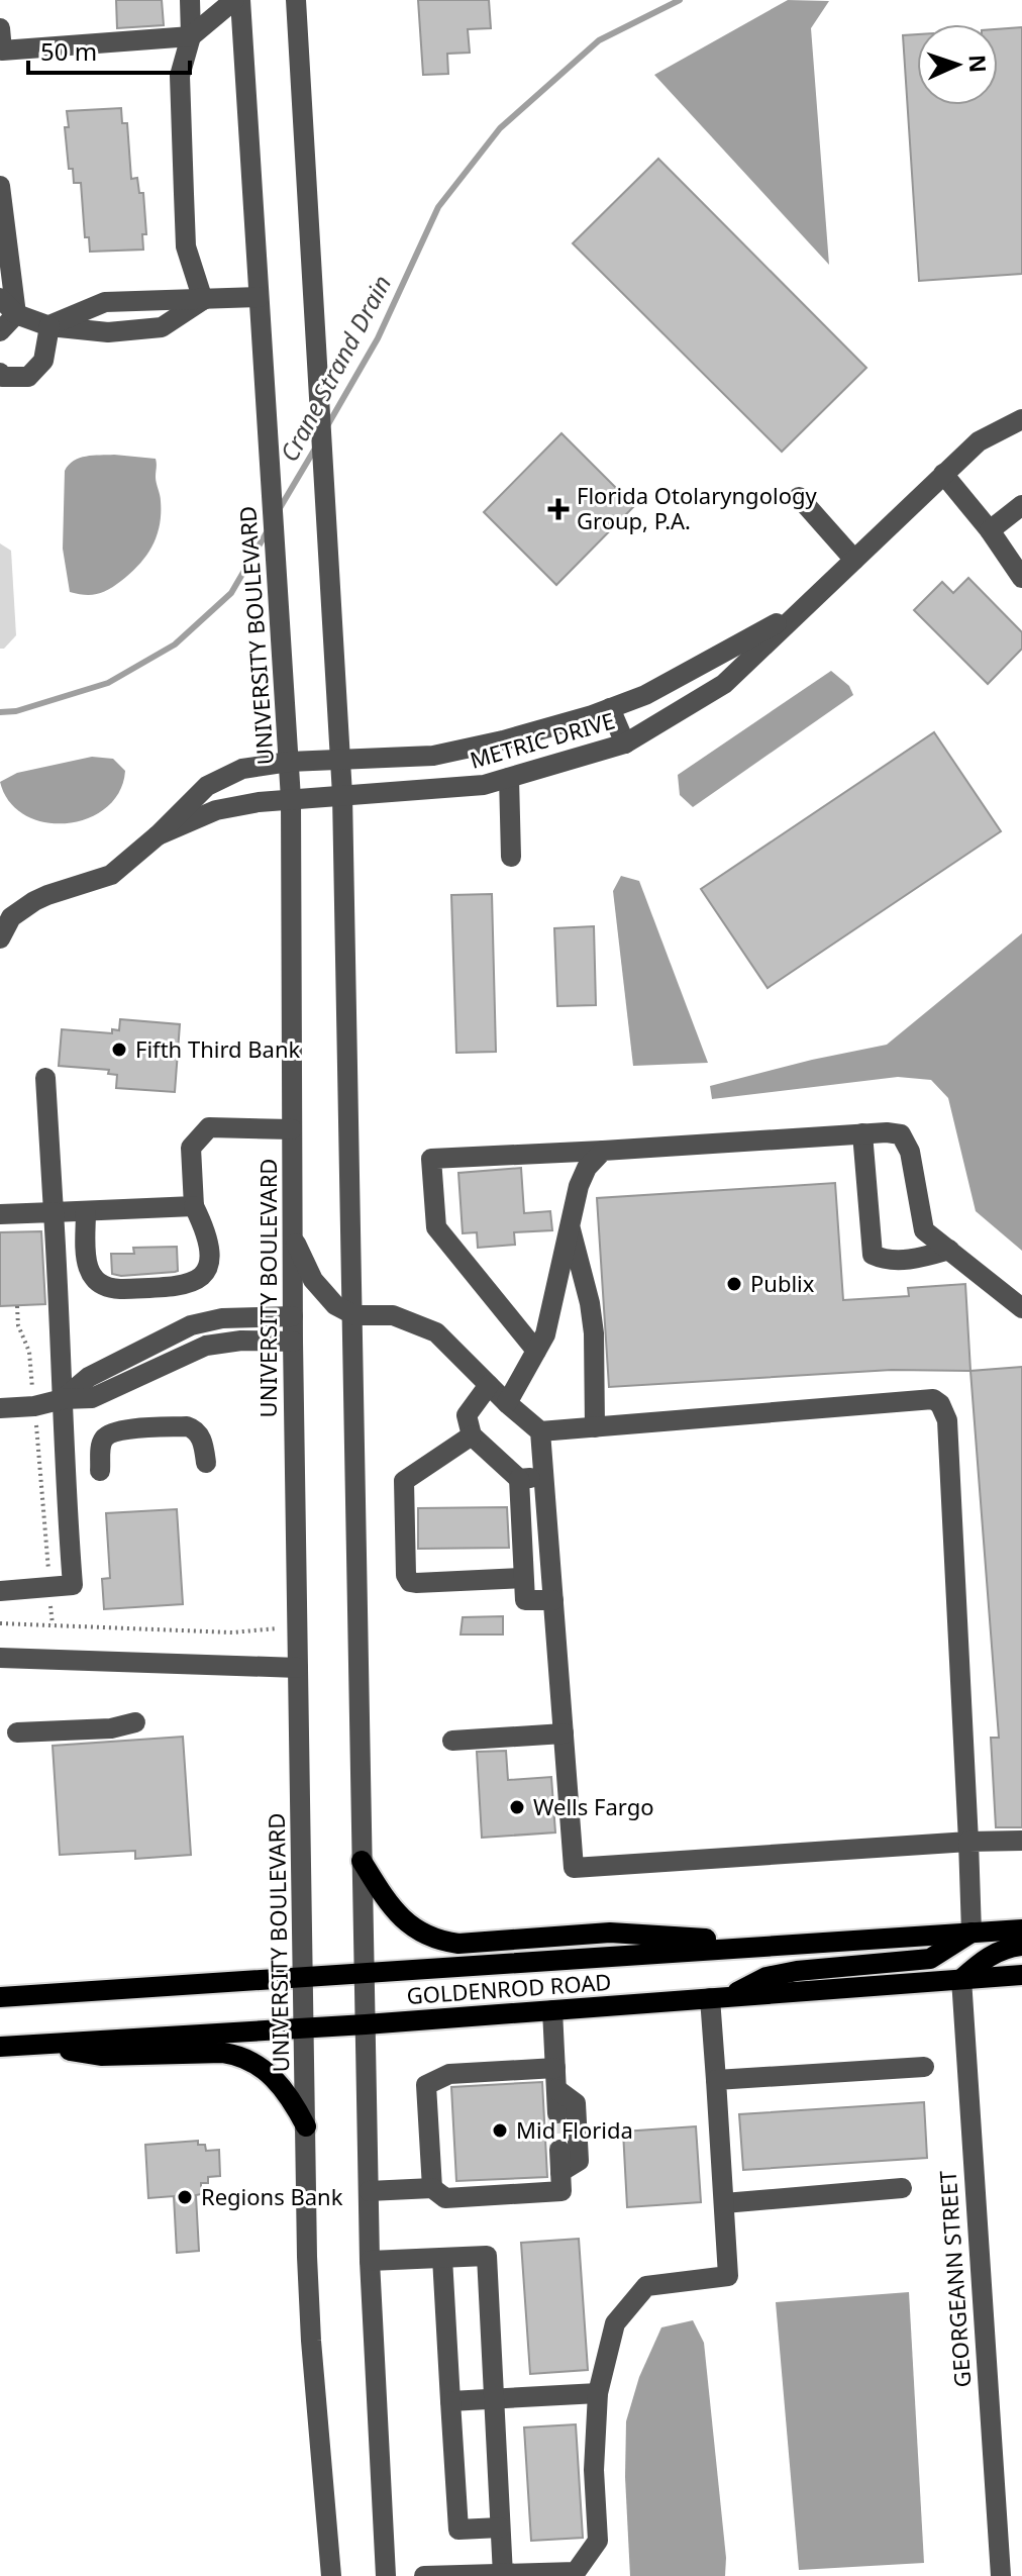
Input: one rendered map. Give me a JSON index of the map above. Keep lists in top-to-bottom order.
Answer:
{
  "streets": {
    "main road": ["GOLDENROD ROAD"],
    "street": ["UNIVERSITY BOULEVARD", "METRIC DRIVE", "GEORGEANN STREET"]
  },
  "crossings": [
    ["UNIVERSITY BOULEVARD", "METRIC DRIVE"],
    ["UNIVERSITY BOULEVARD", "GOLDENROD ROAD"],
    ["GOLDENROD ROAD", "GEORGEANN STREET"]
  ],
  "water": ["Crane Strand Drain"],
  "places": {
    "health": ["Florida Otolaryngology Group, P.A."],
    "other": [
      "Fifth Third Bank",
      "Publix",
      "Wells Fargo",
      "Mid Florida",
      "Regions Bank"
    ]
  },
  "scale_bar": "50 m",
  "north": "right"
}
